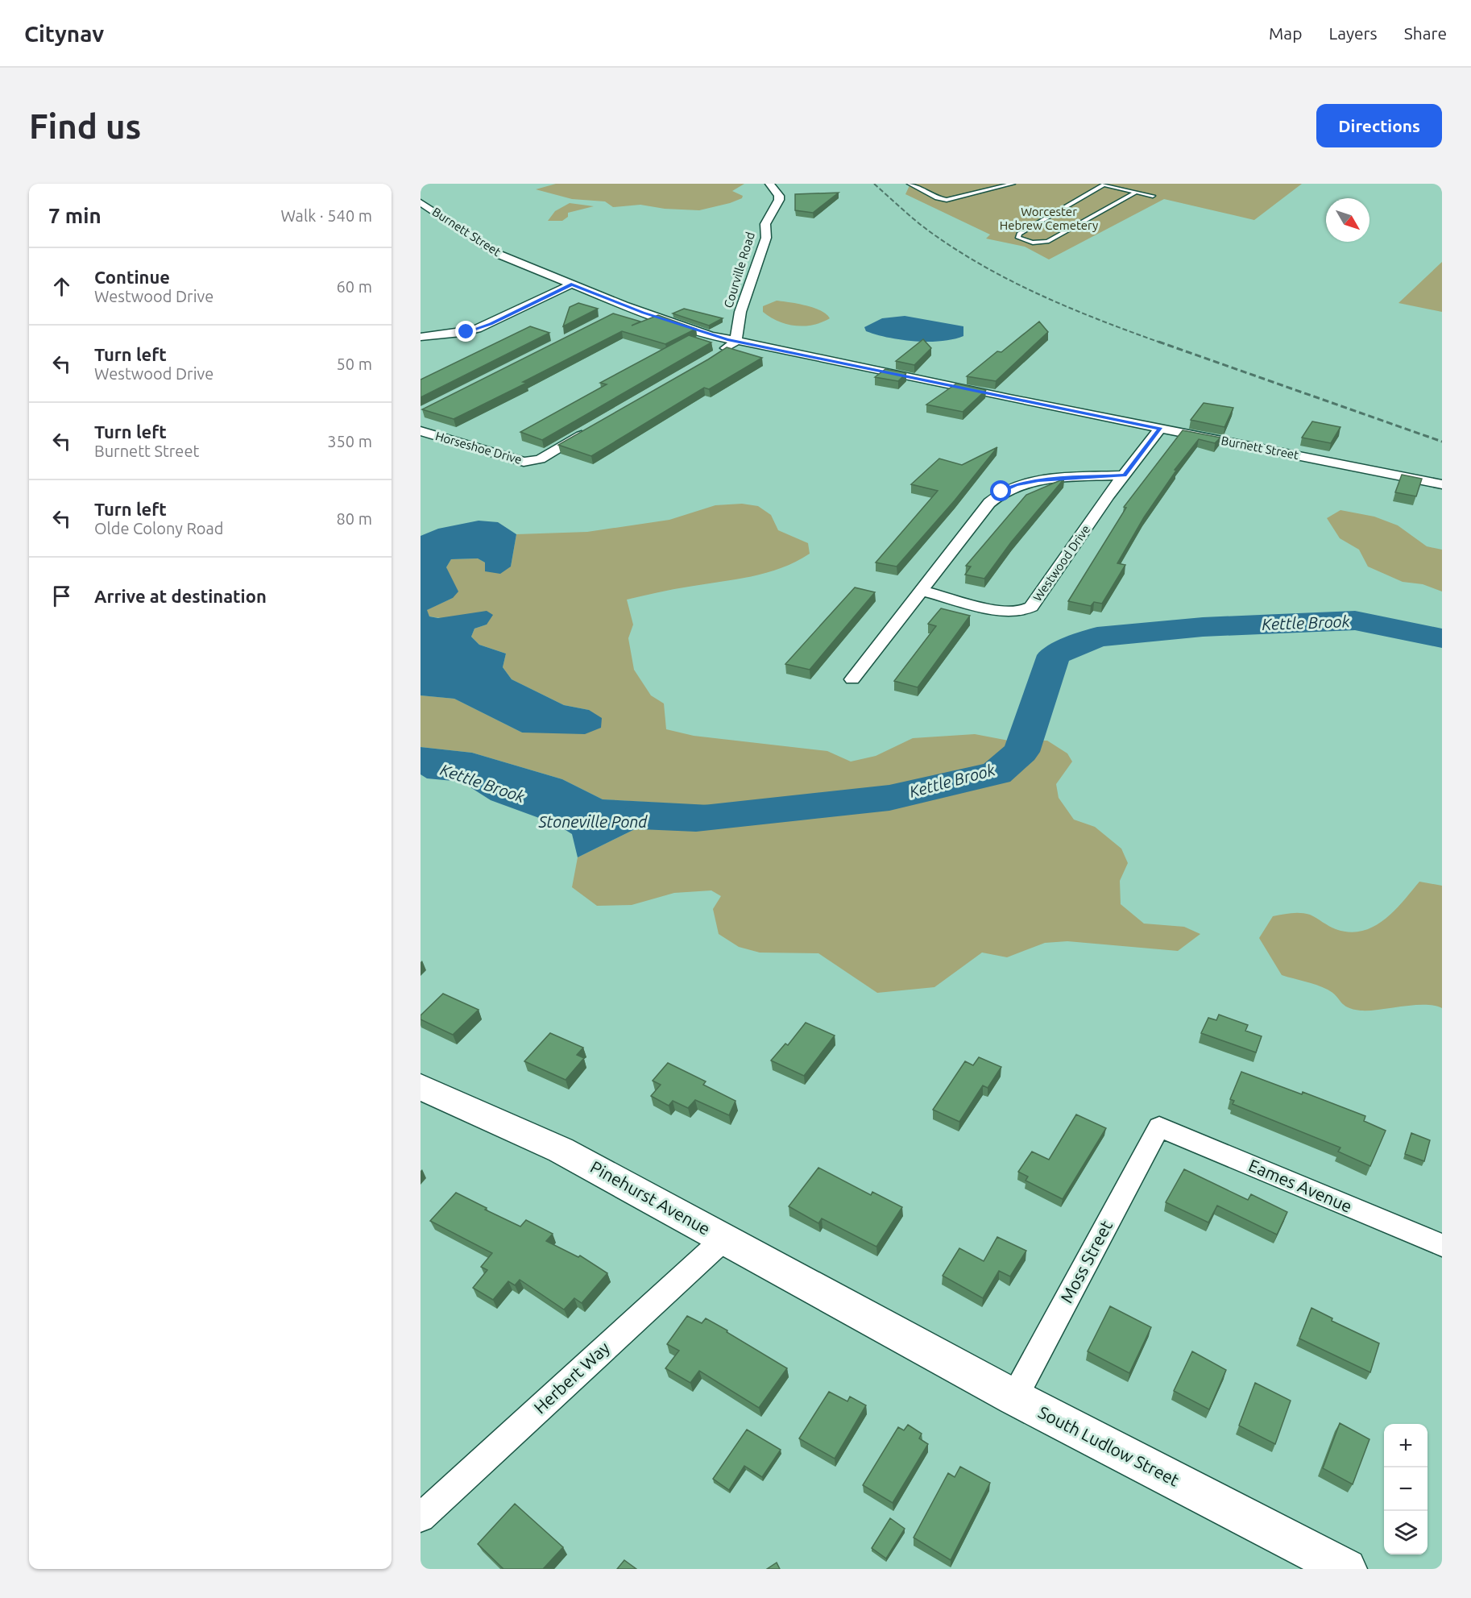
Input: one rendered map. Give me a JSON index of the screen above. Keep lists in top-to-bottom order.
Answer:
{
  "streets": {
    "main road": ["Pinehurst Avenue", "South Ludlow Street"],
    "street": [
      "Burnett Street",
      "Courville Road",
      "Horseshoe Drive",
      "Westwood Drive",
      "Eames Avenue",
      "Moss Street",
      "Herbert Way"
    ]
  },
  "crossings": [
    ["Burnett Street", "Courville Road"],
    ["Burnett Street", "Westwood Drive"],
    ["Eames Avenue", "Moss Street"],
    ["Pinehurst Avenue", "Herbert Way"],
    ["Pinehurst Avenue", "South Ludlow Street"],
    ["Moss Street", "South Ludlow Street"]
  ],
  "water": ["Kettle Brook", "Stoneville Pond"],
  "parks": ["Worcester Hebrew Cemetery"],
  "north": "bottom right",
  "page": {
    "header": "Citynav",
    "nav": ["Map", "Layers", "Share"],
    "buttons": "Directions",
    "title": "Find us",
    "heading": ["7 min", "Walk · 540 m"],
    "list": [
      ["Continue", "Westwood Drive", "60 m"],
      ["Turn left", "Westwood Drive", "50 m"],
      ["Turn left", "Burnett Street", "350 m"],
      ["Turn left", "Olde Colony Road", "80 m"],
      "Arrive at destination"
    ],
    "map_buttons": ["+", "−"]
  }
}
